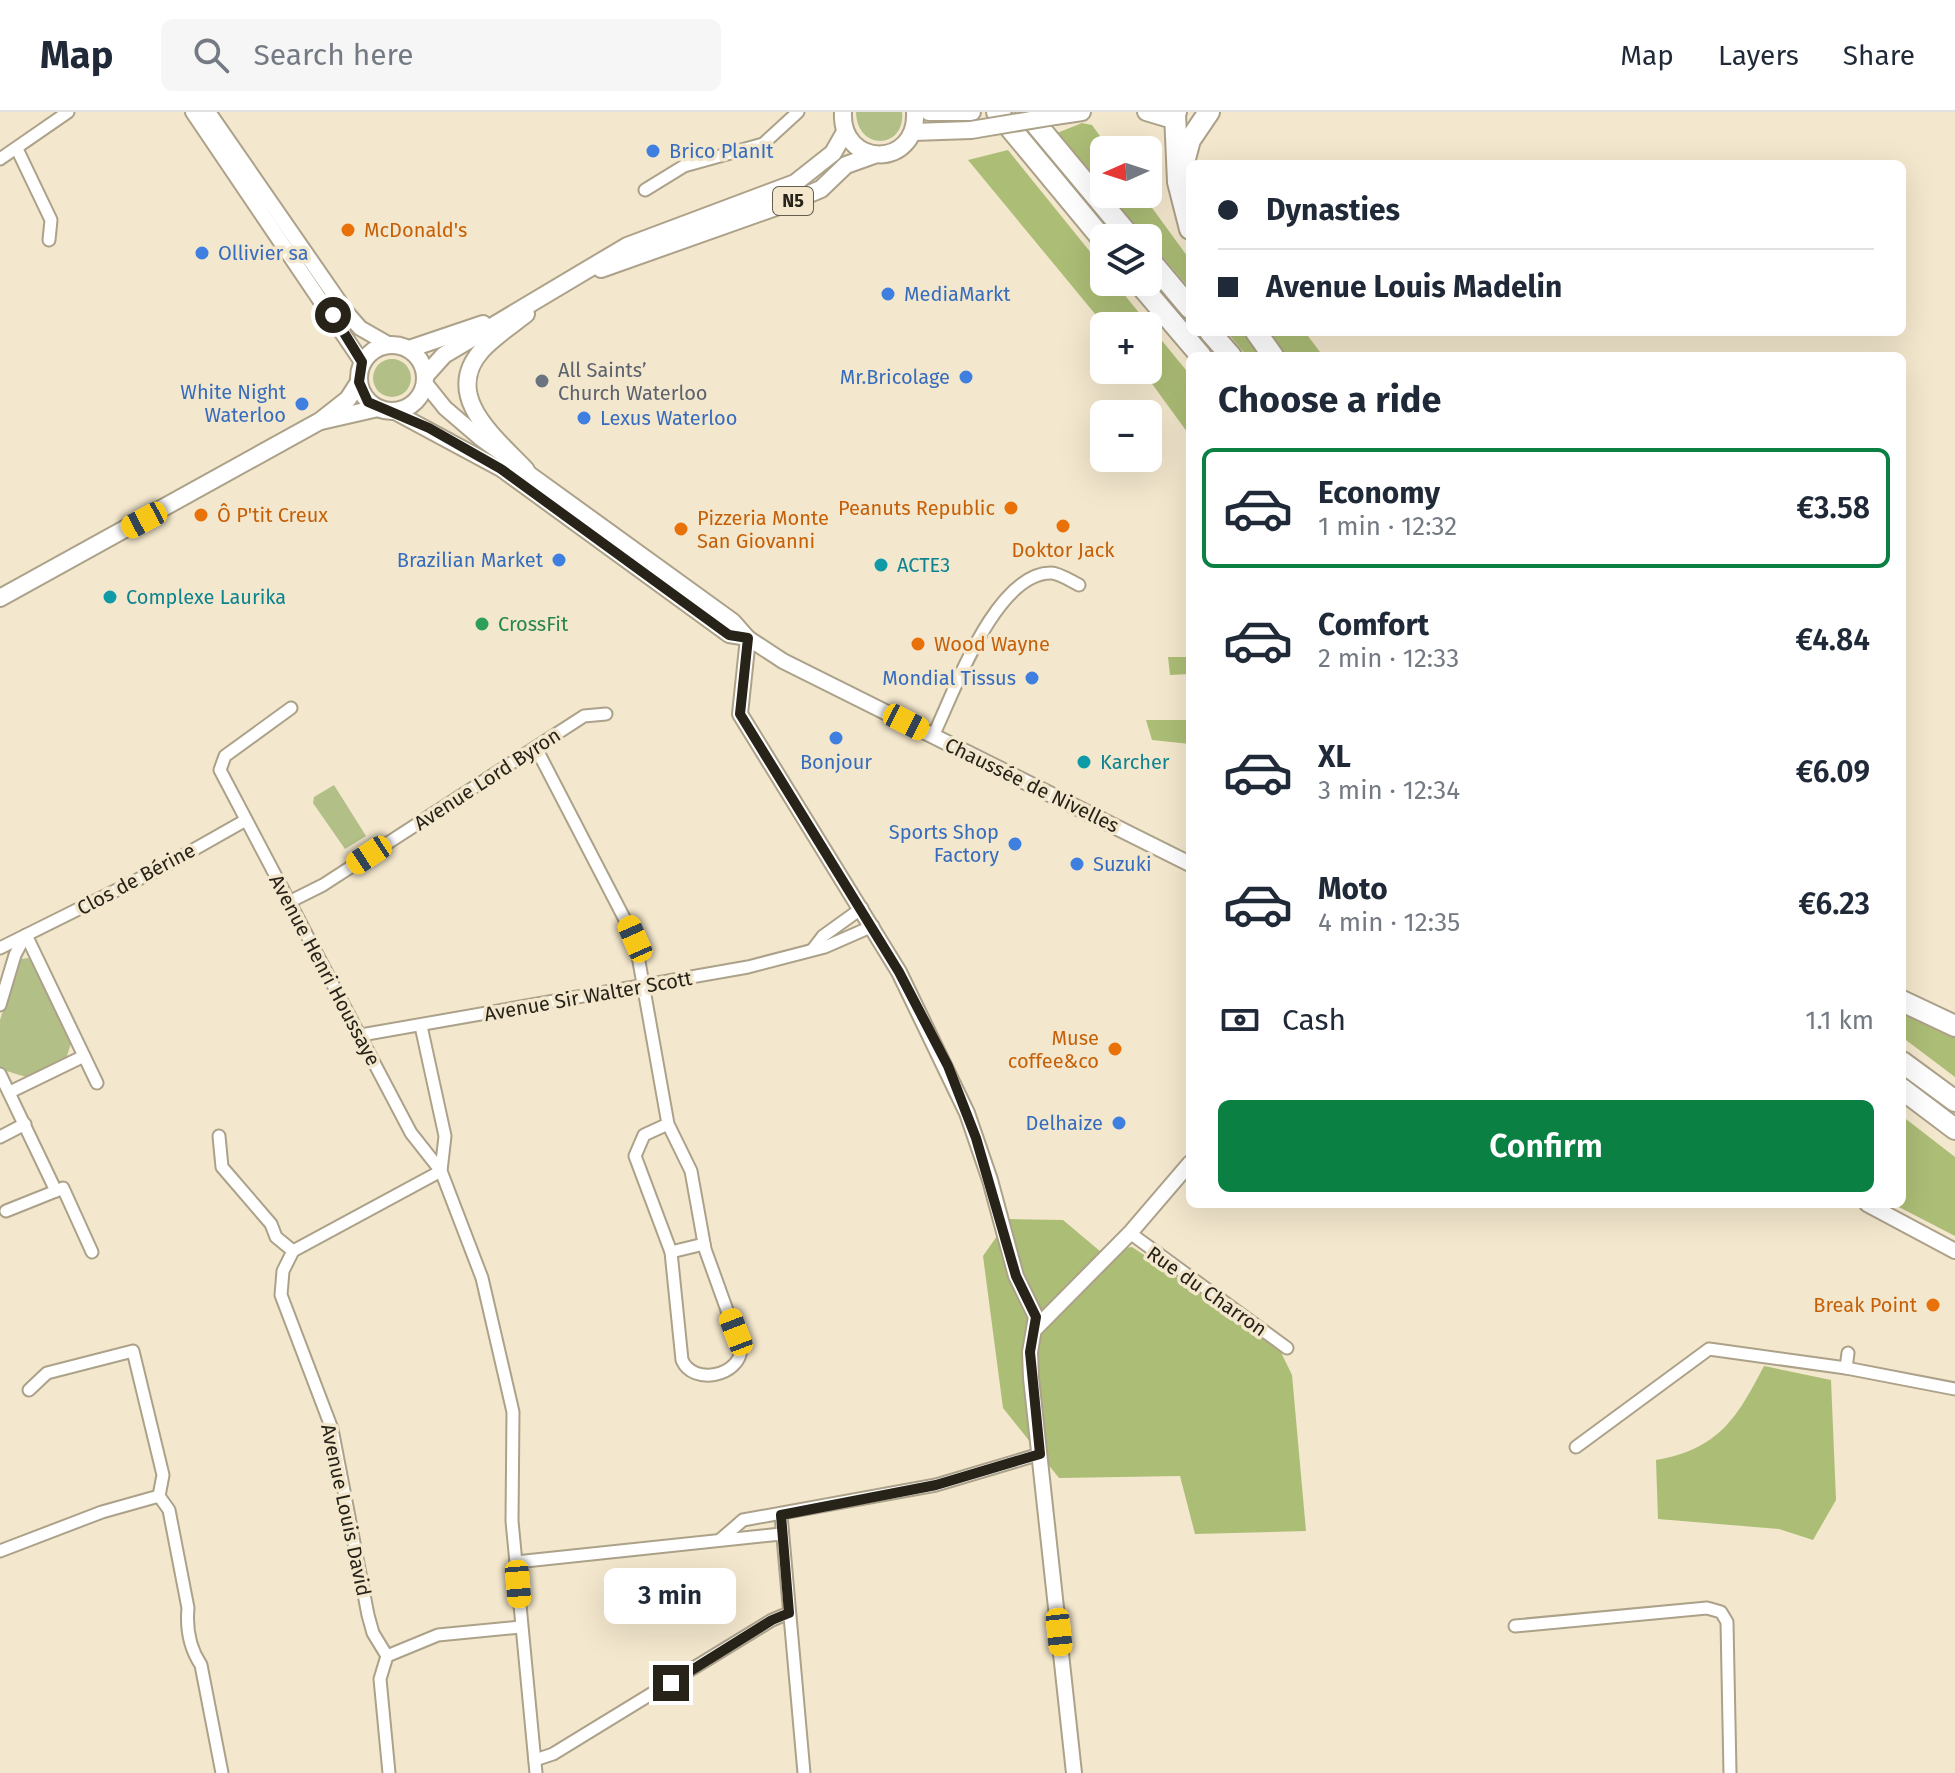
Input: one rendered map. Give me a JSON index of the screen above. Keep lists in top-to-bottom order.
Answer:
{
  "streets": {
    "main road": ["N5", "Chaussée de Nivelles"],
    "street": [
      "Avenue Lord Byron",
      "Clos de Bérine",
      "Avenue Henri Houssaye",
      "Avenue Sir Walter Scott",
      "Rue du Charron",
      "Avenue Louis David"
    ]
  },
  "crossings": [
    ["N5", "Chaussée de Nivelles"],
    ["Avenue Lord Byron", "Avenue Henri Houssaye"],
    ["Clos de Bérine", "Avenue Henri Houssaye"],
    ["Avenue Henri Houssaye", "Avenue Sir Walter Scott"]
  ],
  "places": [
    "Brico PlanIt",
    "McDonald's",
    "Ollivier sa",
    "MediaMarkt",
    "Mr.Bricolage",
    "All Saints’ Church Waterloo",
    "White Night Waterloo",
    "Lexus Waterloo",
    "Peanuts Republic",
    "Ô P'tit Creux",
    "Doktor Jack",
    "Pizzeria Monte San Giovanni",
    "Brazilian Market",
    "ACTE3",
    "Complexe Laurika",
    "CrossFit",
    "Wood Wayne",
    "Mondial Tissus",
    "Bonjour",
    "Karcher",
    "Sports Shop Factory",
    "Suzuki",
    "Muse coffee&co",
    "Delhaize",
    "Break Point"
  ],
  "north": "left",
  "page": {
    "header": "Map",
    "search": "Search here",
    "nav": ["Map", "Layers", "Share"],
    "map_buttons": ["+", "−"],
    "banner": ["Dynasties", "Avenue Louis Madelin"],
    "heading": "Choose a ride",
    "list": [
      {
        "name": "Economy",
        "note": "1 min · 12:32",
        "value": "€3.58"
      },
      {
        "name": "Comfort",
        "note": "2 min · 12:33",
        "value": "€4.84"
      },
      {
        "name": "XL",
        "note": "3 min · 12:34",
        "value": "€6.09"
      },
      {
        "name": "Moto",
        "note": "4 min · 12:35",
        "value": "€6.23"
      }
    ],
    "pay": ["Cash", "1.1 km"],
    "buttons": "Confirm",
    "bubble": "3 min"
  }
}
